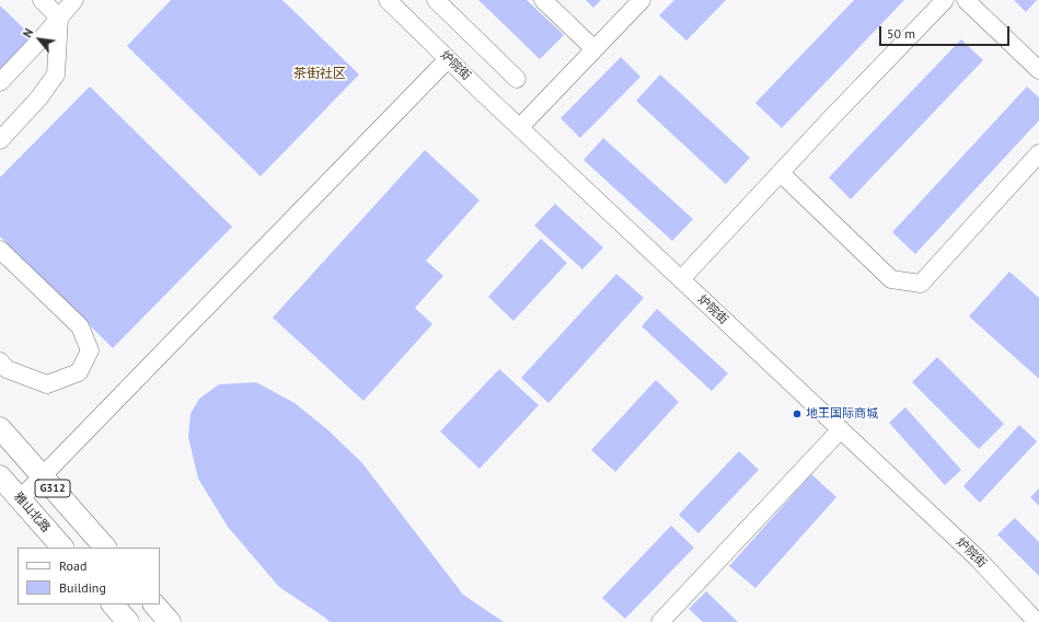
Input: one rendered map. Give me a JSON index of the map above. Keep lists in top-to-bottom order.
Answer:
{
  "streets": {
    "main road": ["G312", "雅山北路"],
    "street": ["炉院街"]
  },
  "districts": ["茶街社区"],
  "places": ["地王国际商城"],
  "legend": ["Road", "Building"],
  "scale_bar": "50 m",
  "north": "top left"
}
